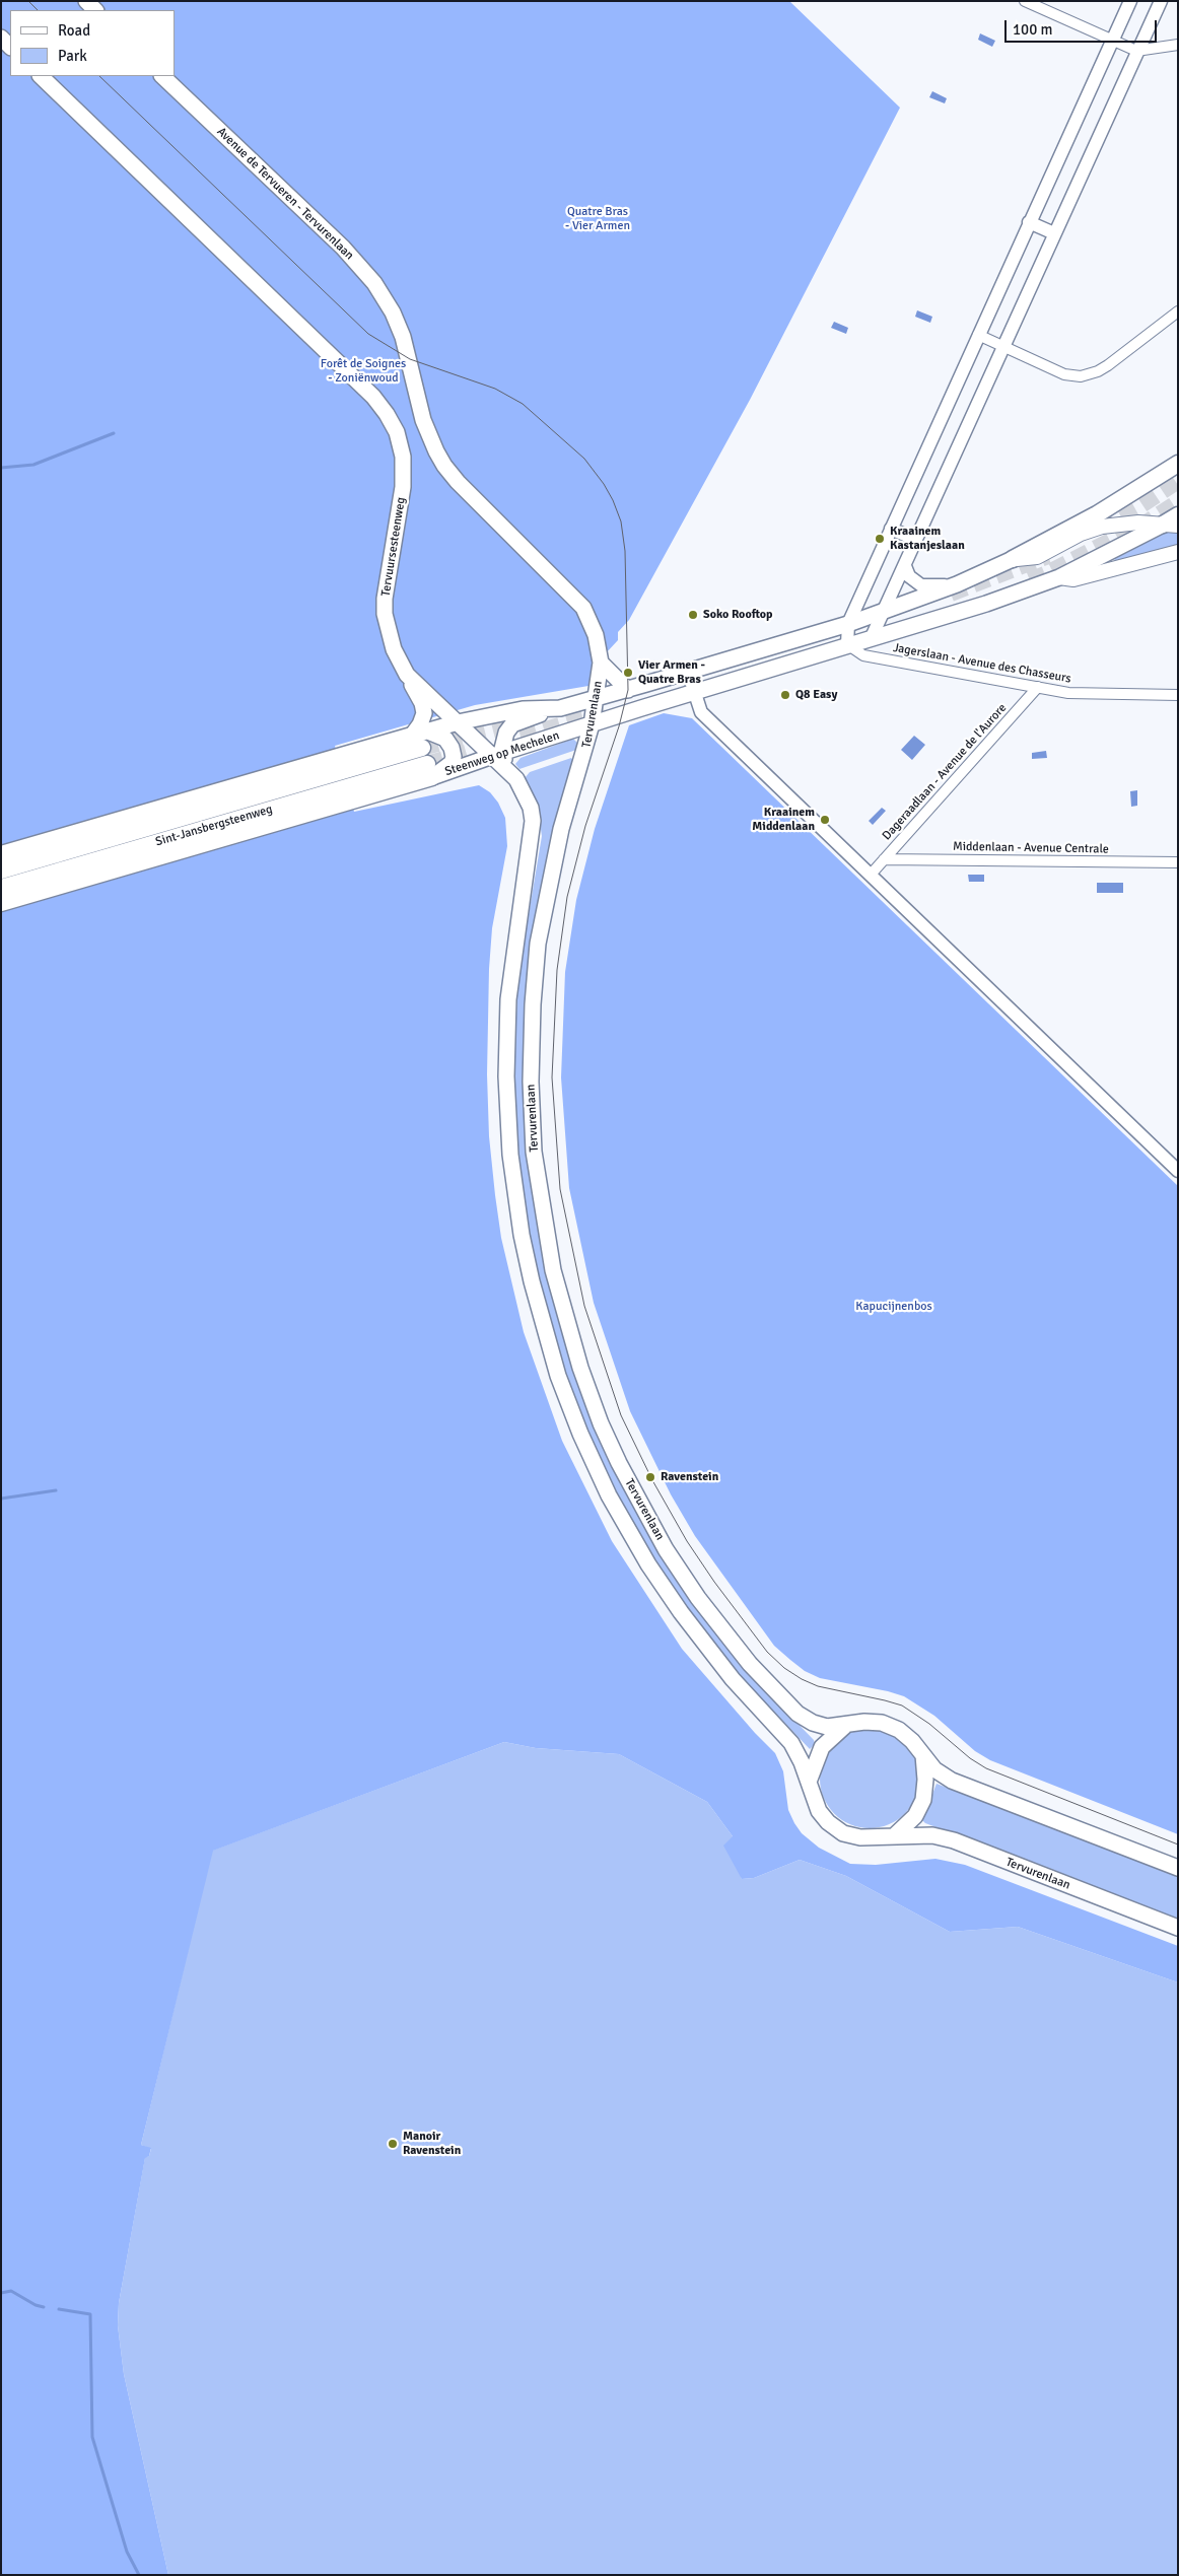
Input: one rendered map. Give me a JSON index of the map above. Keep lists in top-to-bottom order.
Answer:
{
  "streets": {
    "highway": ["Sint-Jansbergsteenweg"],
    "main road": [
      "Avenue de Tervueren - Tervurenlaan",
      "Tervuursesteenweg",
      "Tervurenlaan",
      "Steenweg op Mechelen"
    ],
    "street": ["Jagerslaan - Avenue des Chasseurs", "Dageraadlaan - Avenue de l'Aurore", "Middenlaan - Avenue Centrale"]
  },
  "crossings": [
    ["Avenue de Tervueren - Tervurenlaan", "Tervurenlaan"],
    ["Tervuursesteenweg", "Tervurenlaan"],
    ["Tervuursesteenweg", "Steenweg op Mechelen"],
    ["Jagerslaan - Avenue des Chasseurs", "Steenweg op Mechelen"],
    ["Jagerslaan - Avenue des Chasseurs", "Dageraadlaan - Avenue de l'Aurore"],
    ["Tervurenlaan", "Steenweg op Mechelen"],
    ["Steenweg op Mechelen", "Sint-Jansbergsteenweg"],
    ["Dageraadlaan - Avenue de l'Aurore", "Middenlaan - Avenue Centrale"]
  ],
  "parks": ["Quatre Bras - Vier Armen", "Forêt de Soignes - Zoniënwoud", "Kapucijnenbos"],
  "places": [
    "Kraainem Kastanjeslaan",
    "Soko Rooftop",
    "Vier Armen - Quatre Bras",
    "Q8 Easy",
    "Kraainem Middenlaan",
    "Ravenstein",
    "Manoir Ravenstein"
  ],
  "legend": ["Road", "Park"],
  "scale_bar": "100 m"
}
